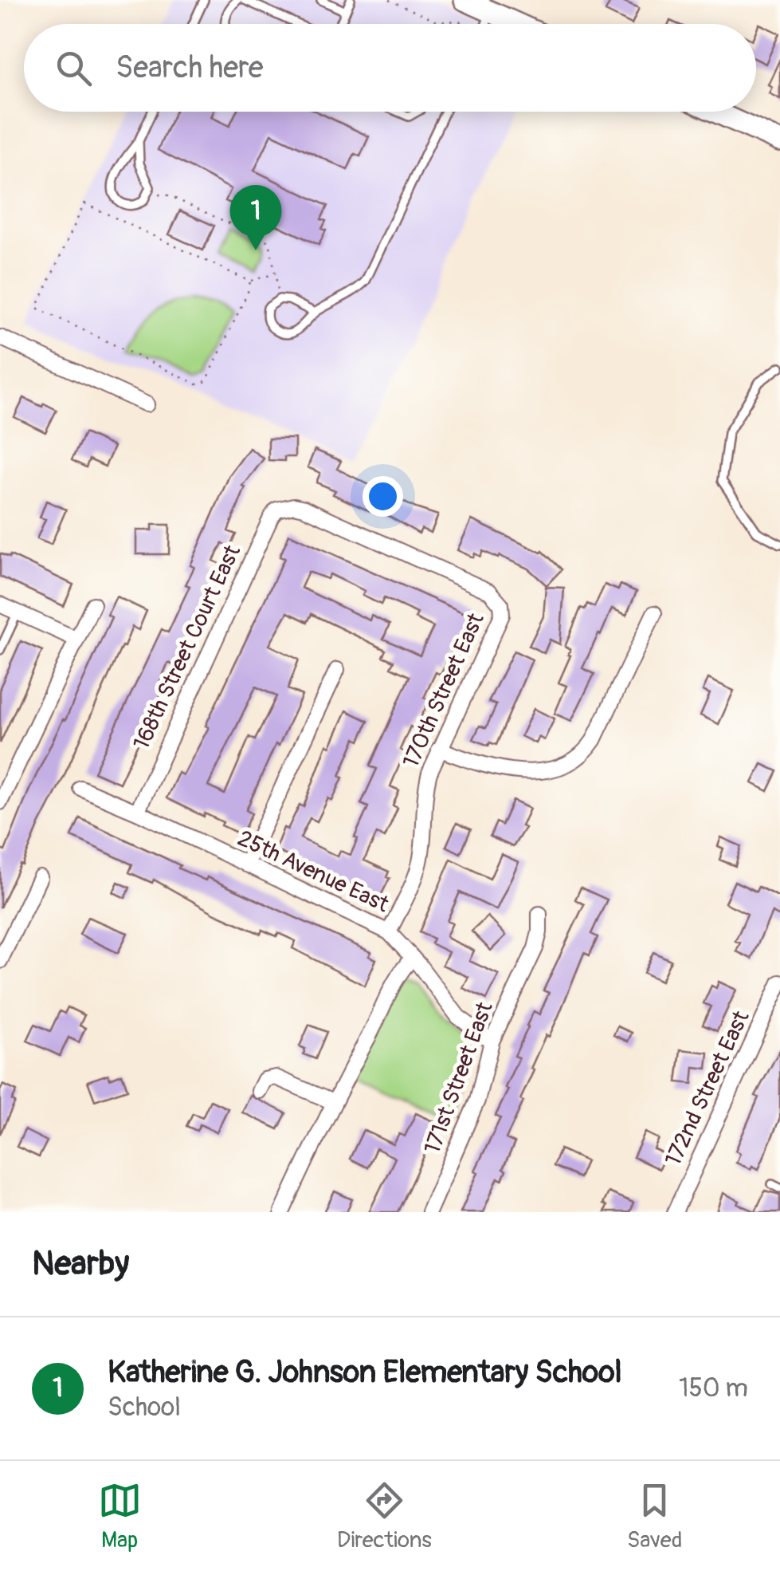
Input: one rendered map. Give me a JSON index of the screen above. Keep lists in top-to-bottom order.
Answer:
{
  "streets": {
    "street": [
      "168th Street Court East",
      "170th Street East",
      "25th Avenue East",
      "171st Street East",
      "172nd Street East"
    ]
  },
  "crossings": [
    ["168th Street Court East", "170th Street East"],
    ["168th Street Court East", "25th Avenue East"],
    ["170th Street East", "25th Avenue East"],
    ["25th Avenue East", "171st Street East"]
  ],
  "page": {
    "search": "Search here",
    "pins": "1",
    "heading": "Nearby",
    "list": [
      {
        "mark": "1",
        "name": "Katherine G. Johnson Elementary School",
        "note": "School",
        "value": "150 m"
      }
    ],
    "nav": ["Map", "Directions", "Saved"]
  }
}
